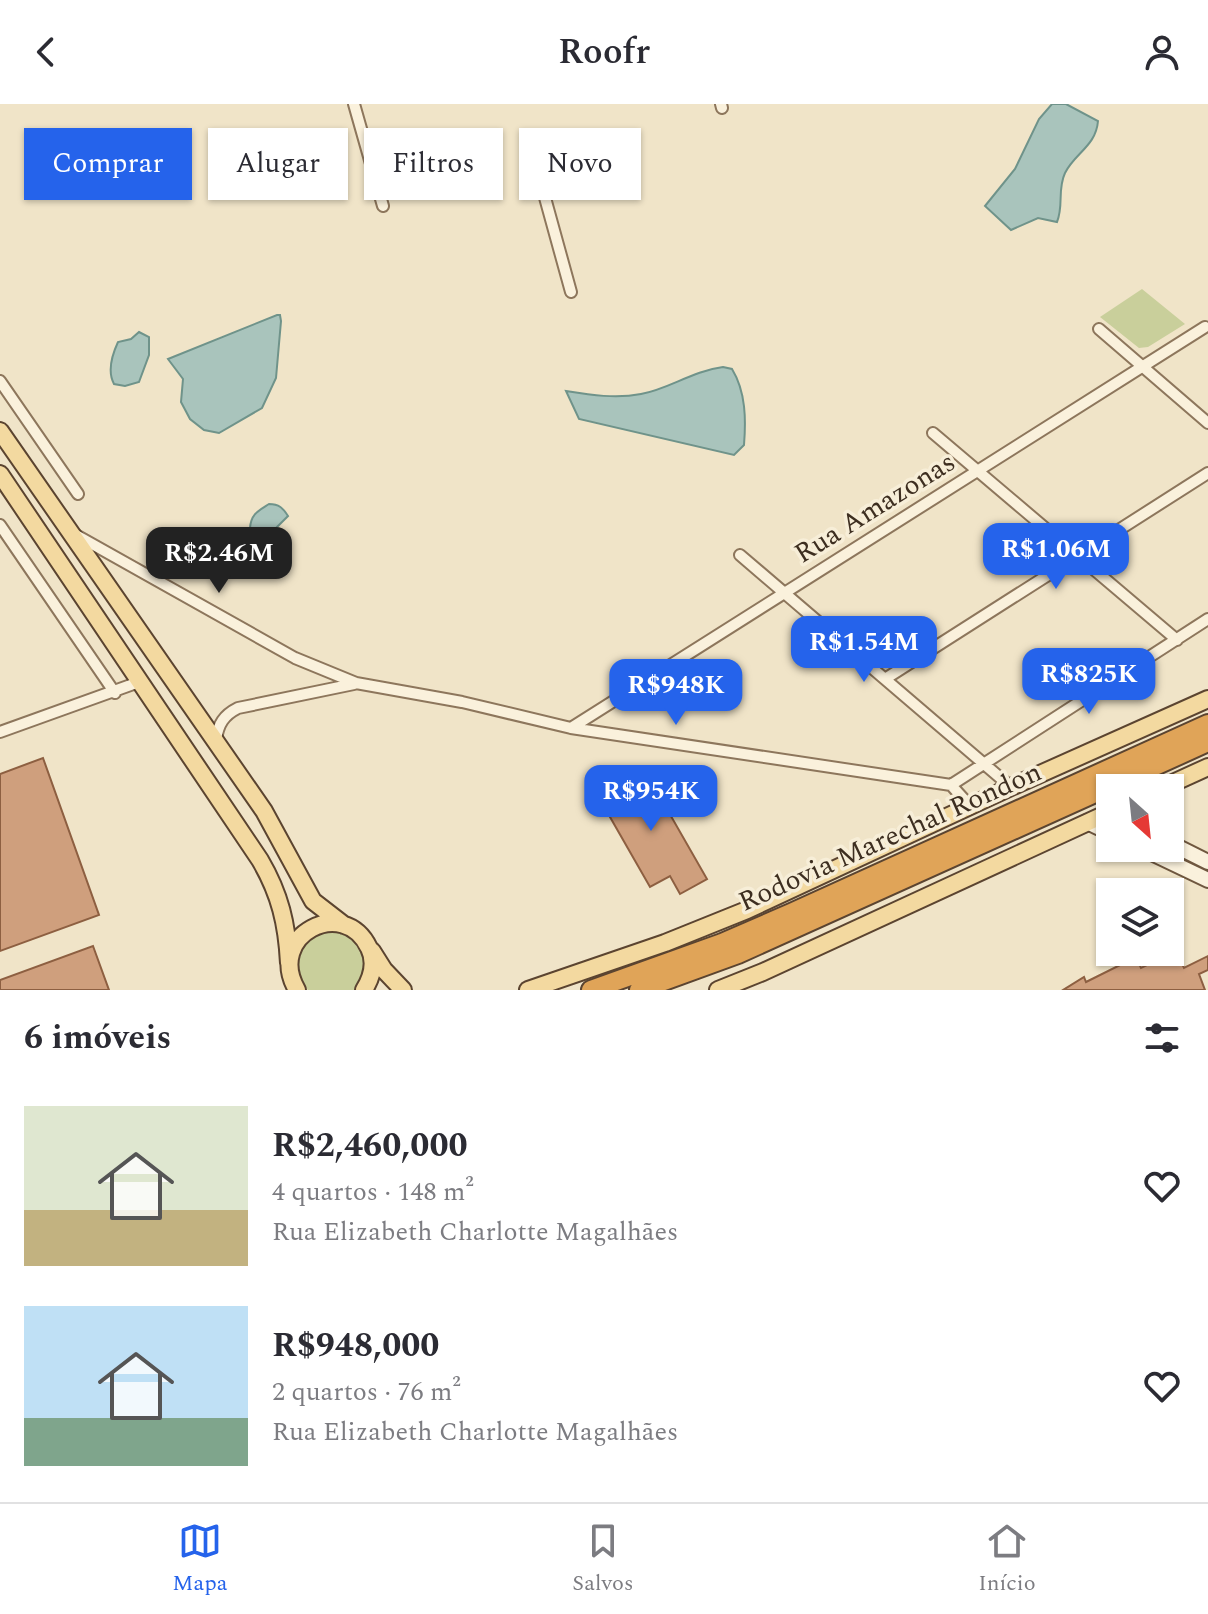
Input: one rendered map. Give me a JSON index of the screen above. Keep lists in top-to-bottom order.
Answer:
{
  "streets": {
    "highway": ["Rodovia Marechal Rondon"],
    "street": ["Rua Amazonas"]
  },
  "north": "bottom right",
  "page": {
    "header": "Roofr",
    "chip": [
      "Comprar",
      "Alugar",
      "Filtros",
      "Novo"
    ],
    "price": [
      "R$1.06M",
      "R$2.46M",
      "R$1.54M",
      "R$825K",
      "R$948K",
      "R$954K"
    ],
    "heading": "6 imóveis",
    "list": [
      {
        "name": "R$2,460,000",
        "note": "4 quartos · 148 m² · Rua Elizabeth Charlotte Magalhães"
      },
      {
        "name": "R$948,000",
        "note": "2 quartos · 76 m² · Rua Elizabeth Charlotte Magalhães"
      }
    ],
    "tabs": ["Mapa", "Salvos", "Início"]
  }
}
